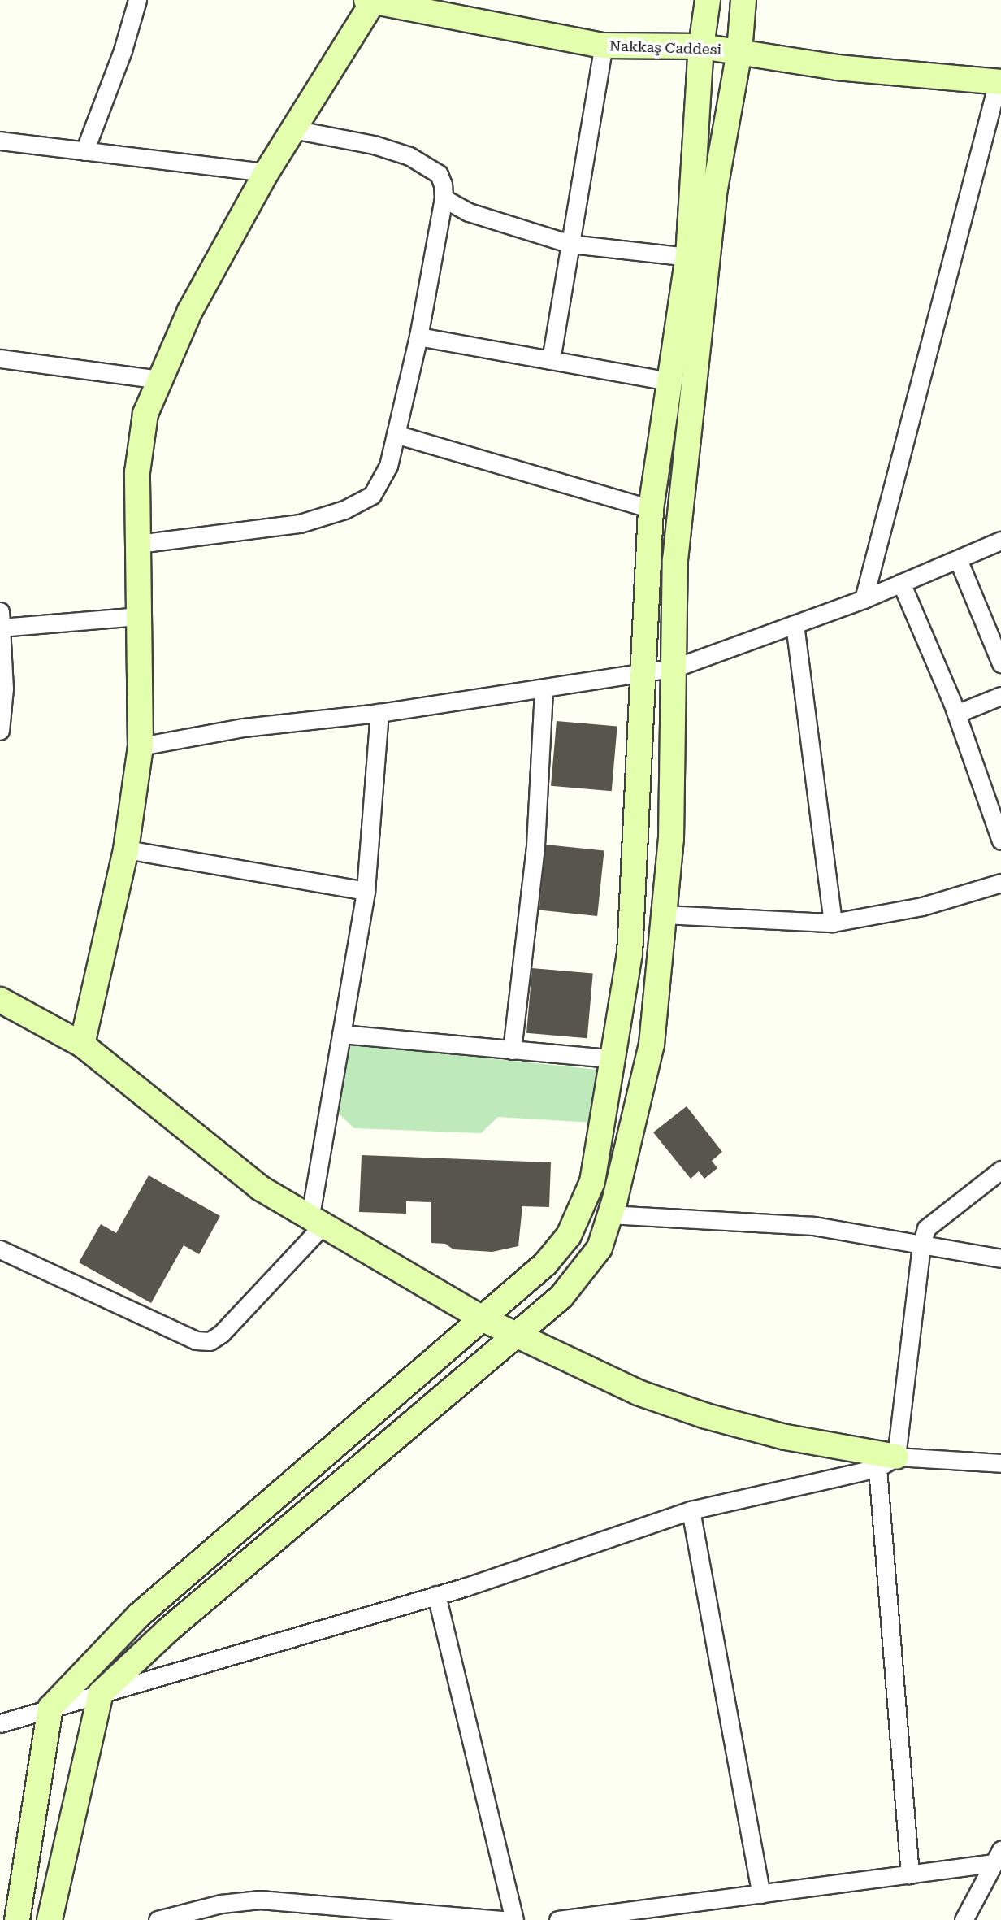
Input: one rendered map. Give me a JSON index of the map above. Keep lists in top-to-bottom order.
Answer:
{
  "streets": {
    "main road": ["Nakkaş Caddesi"]
  }
}
